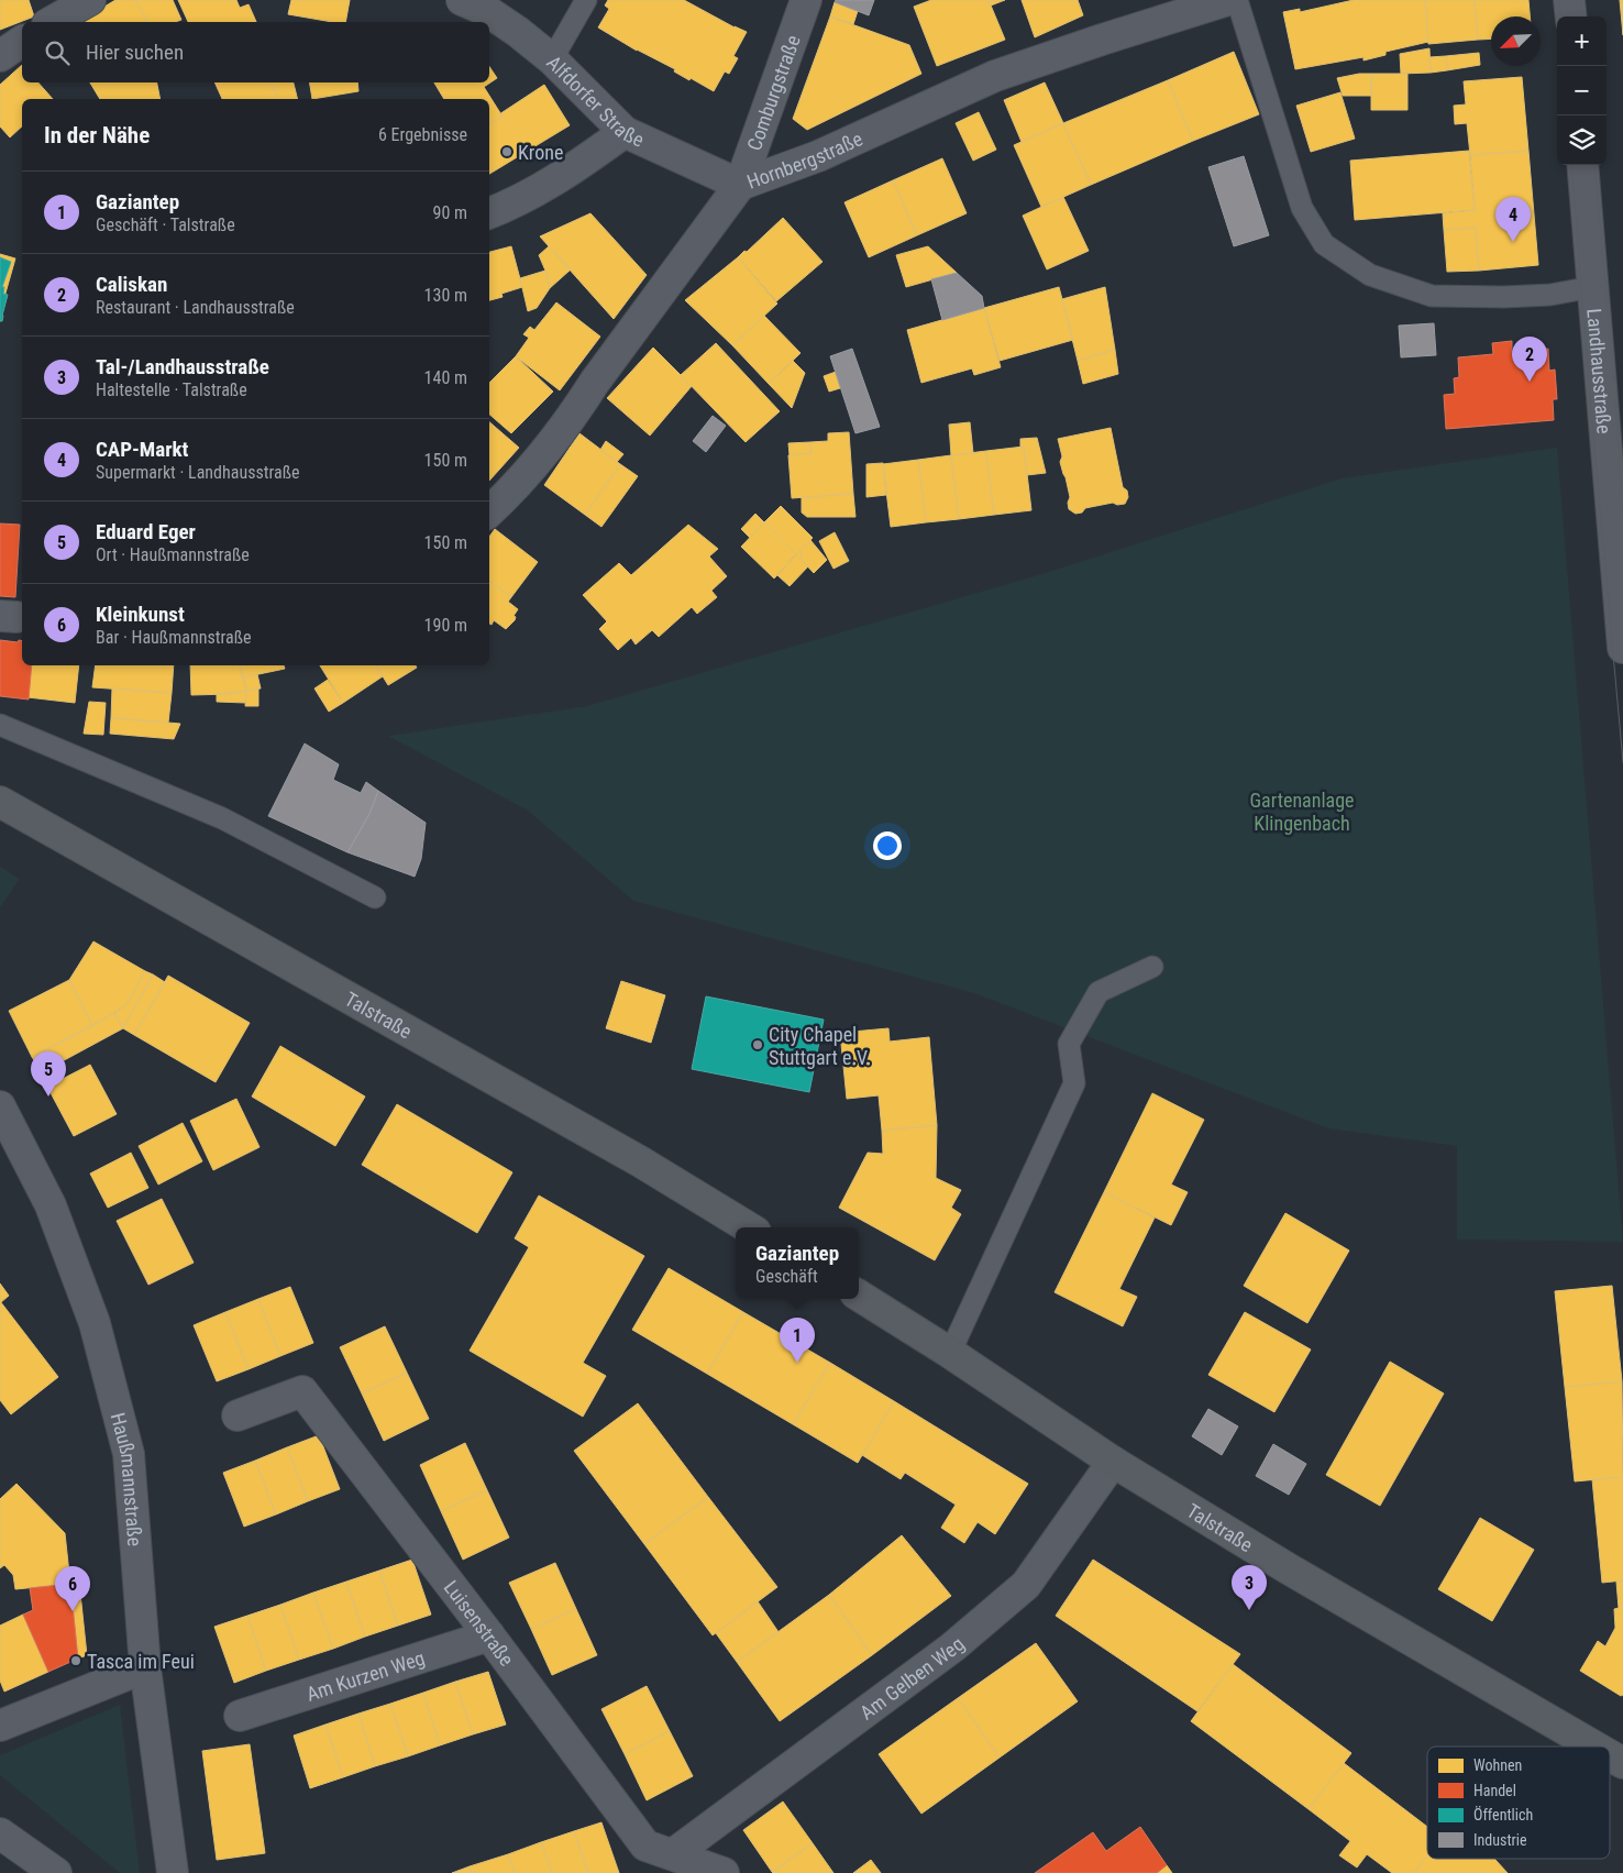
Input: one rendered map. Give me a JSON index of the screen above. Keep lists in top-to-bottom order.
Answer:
{
  "streets": {
    "main road": ["Talstraße"],
    "street": [
      "Comburgstraße",
      "Alfdorfer Straße",
      "Hornbergstraße",
      "Landhausstraße",
      "Haußmannstraße",
      "Luisenstraße",
      "Am Kurzen Weg",
      "Am Gelben Weg"
    ]
  },
  "crossings": [
    ["Comburgstraße", "Alfdorfer Straße"],
    ["Comburgstraße", "Hornbergstraße"],
    ["Alfdorfer Straße", "Hornbergstraße"],
    ["Talstraße", "Am Gelben Weg"],
    ["Luisenstraße", "Am Kurzen Weg"],
    ["Luisenstraße", "Am Gelben Weg"]
  ],
  "parks": ["Gartenanlage Klingenbach"],
  "places": ["Krone", "City Chapel Stuttgart e.V.", "Tasca im Feui"],
  "legend": [
    "Wohnen",
    "Handel",
    "Öffentlich",
    "Industrie"
  ],
  "north": "bottom left",
  "page": {
    "map_buttons": ["+", "−"],
    "search": "Hier suchen",
    "heading": ["In der Nähe", "6 Ergebnisse"],
    "list": [
      {
        "mark": "1",
        "name": "Gaziantep",
        "note": "Geschäft · Talstraße",
        "value": "90 m"
      },
      {
        "mark": "2",
        "name": "Caliskan",
        "note": "Restaurant · Landhausstraße",
        "value": "130 m"
      },
      {
        "mark": "3",
        "name": "Tal-/Landhausstraße",
        "note": "Haltestelle · Talstraße",
        "value": "140 m"
      },
      {
        "mark": "4",
        "name": "CAP-Markt",
        "note": "Supermarkt · Landhausstraße",
        "value": "150 m"
      },
      {
        "mark": "5",
        "name": "Eduard Eger",
        "note": "Ort · Haußmannstraße",
        "value": "150 m"
      },
      {
        "mark": "6",
        "name": "Kleinkunst",
        "note": "Bar · Haußmannstraße",
        "value": "190 m"
      }
    ],
    "pins": [
      "4",
      "2",
      "5",
      "1",
      "3",
      "6"
    ],
    "popup": ["Gaziantep", "Geschäft"]
  }
}
